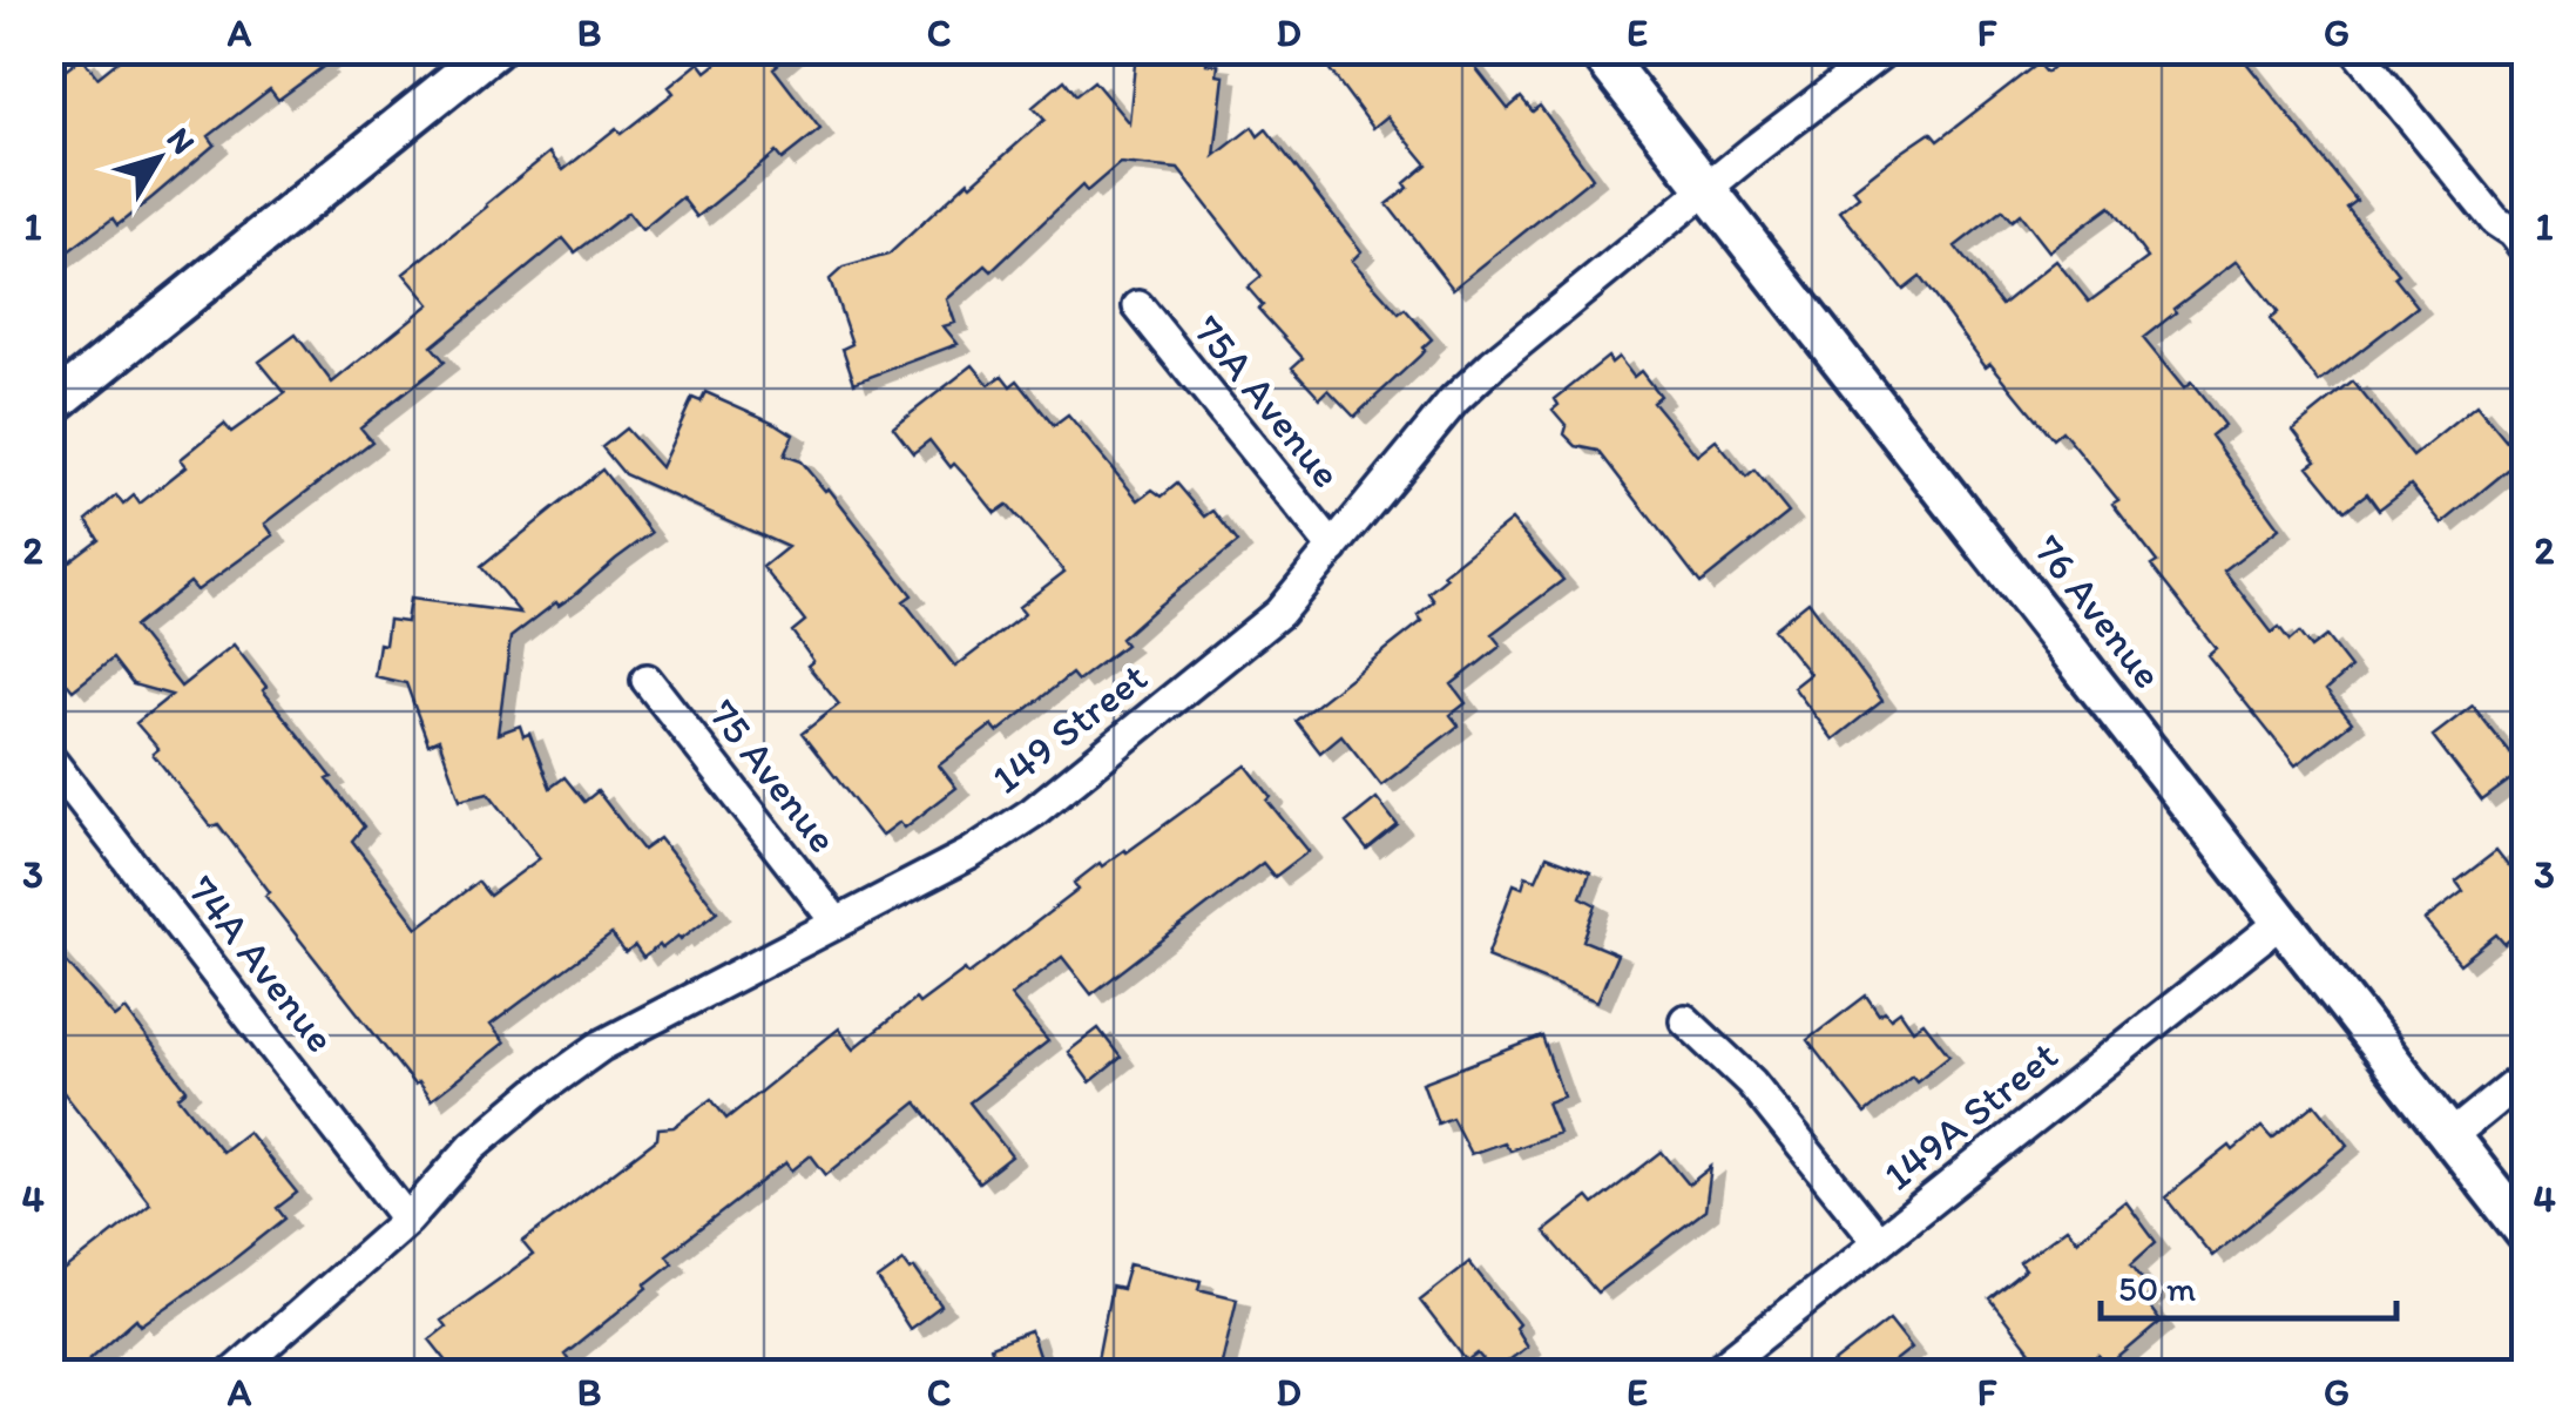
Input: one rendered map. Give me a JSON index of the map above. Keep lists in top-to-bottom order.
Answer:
{
  "streets": {
    "street": [
      "75A Avenue",
      "76 Avenue",
      "149 Street",
      "75 Avenue",
      "74A Avenue",
      "149A Street"
    ]
  },
  "crossings": [
    ["75A Avenue", "149 Street"],
    ["76 Avenue", "149 Street"],
    ["76 Avenue", "149A Street"],
    ["149 Street", "75 Avenue"],
    ["149 Street", "74A Avenue"]
  ],
  "scale_bar": "50 m",
  "north": "top right",
  "grid": {
    "columns": [
      "A",
      "B",
      "C",
      "D",
      "E",
      "F",
      "G"
    ],
    "rows": [
      "1",
      "2",
      "3",
      "4"
    ]
  }
}
